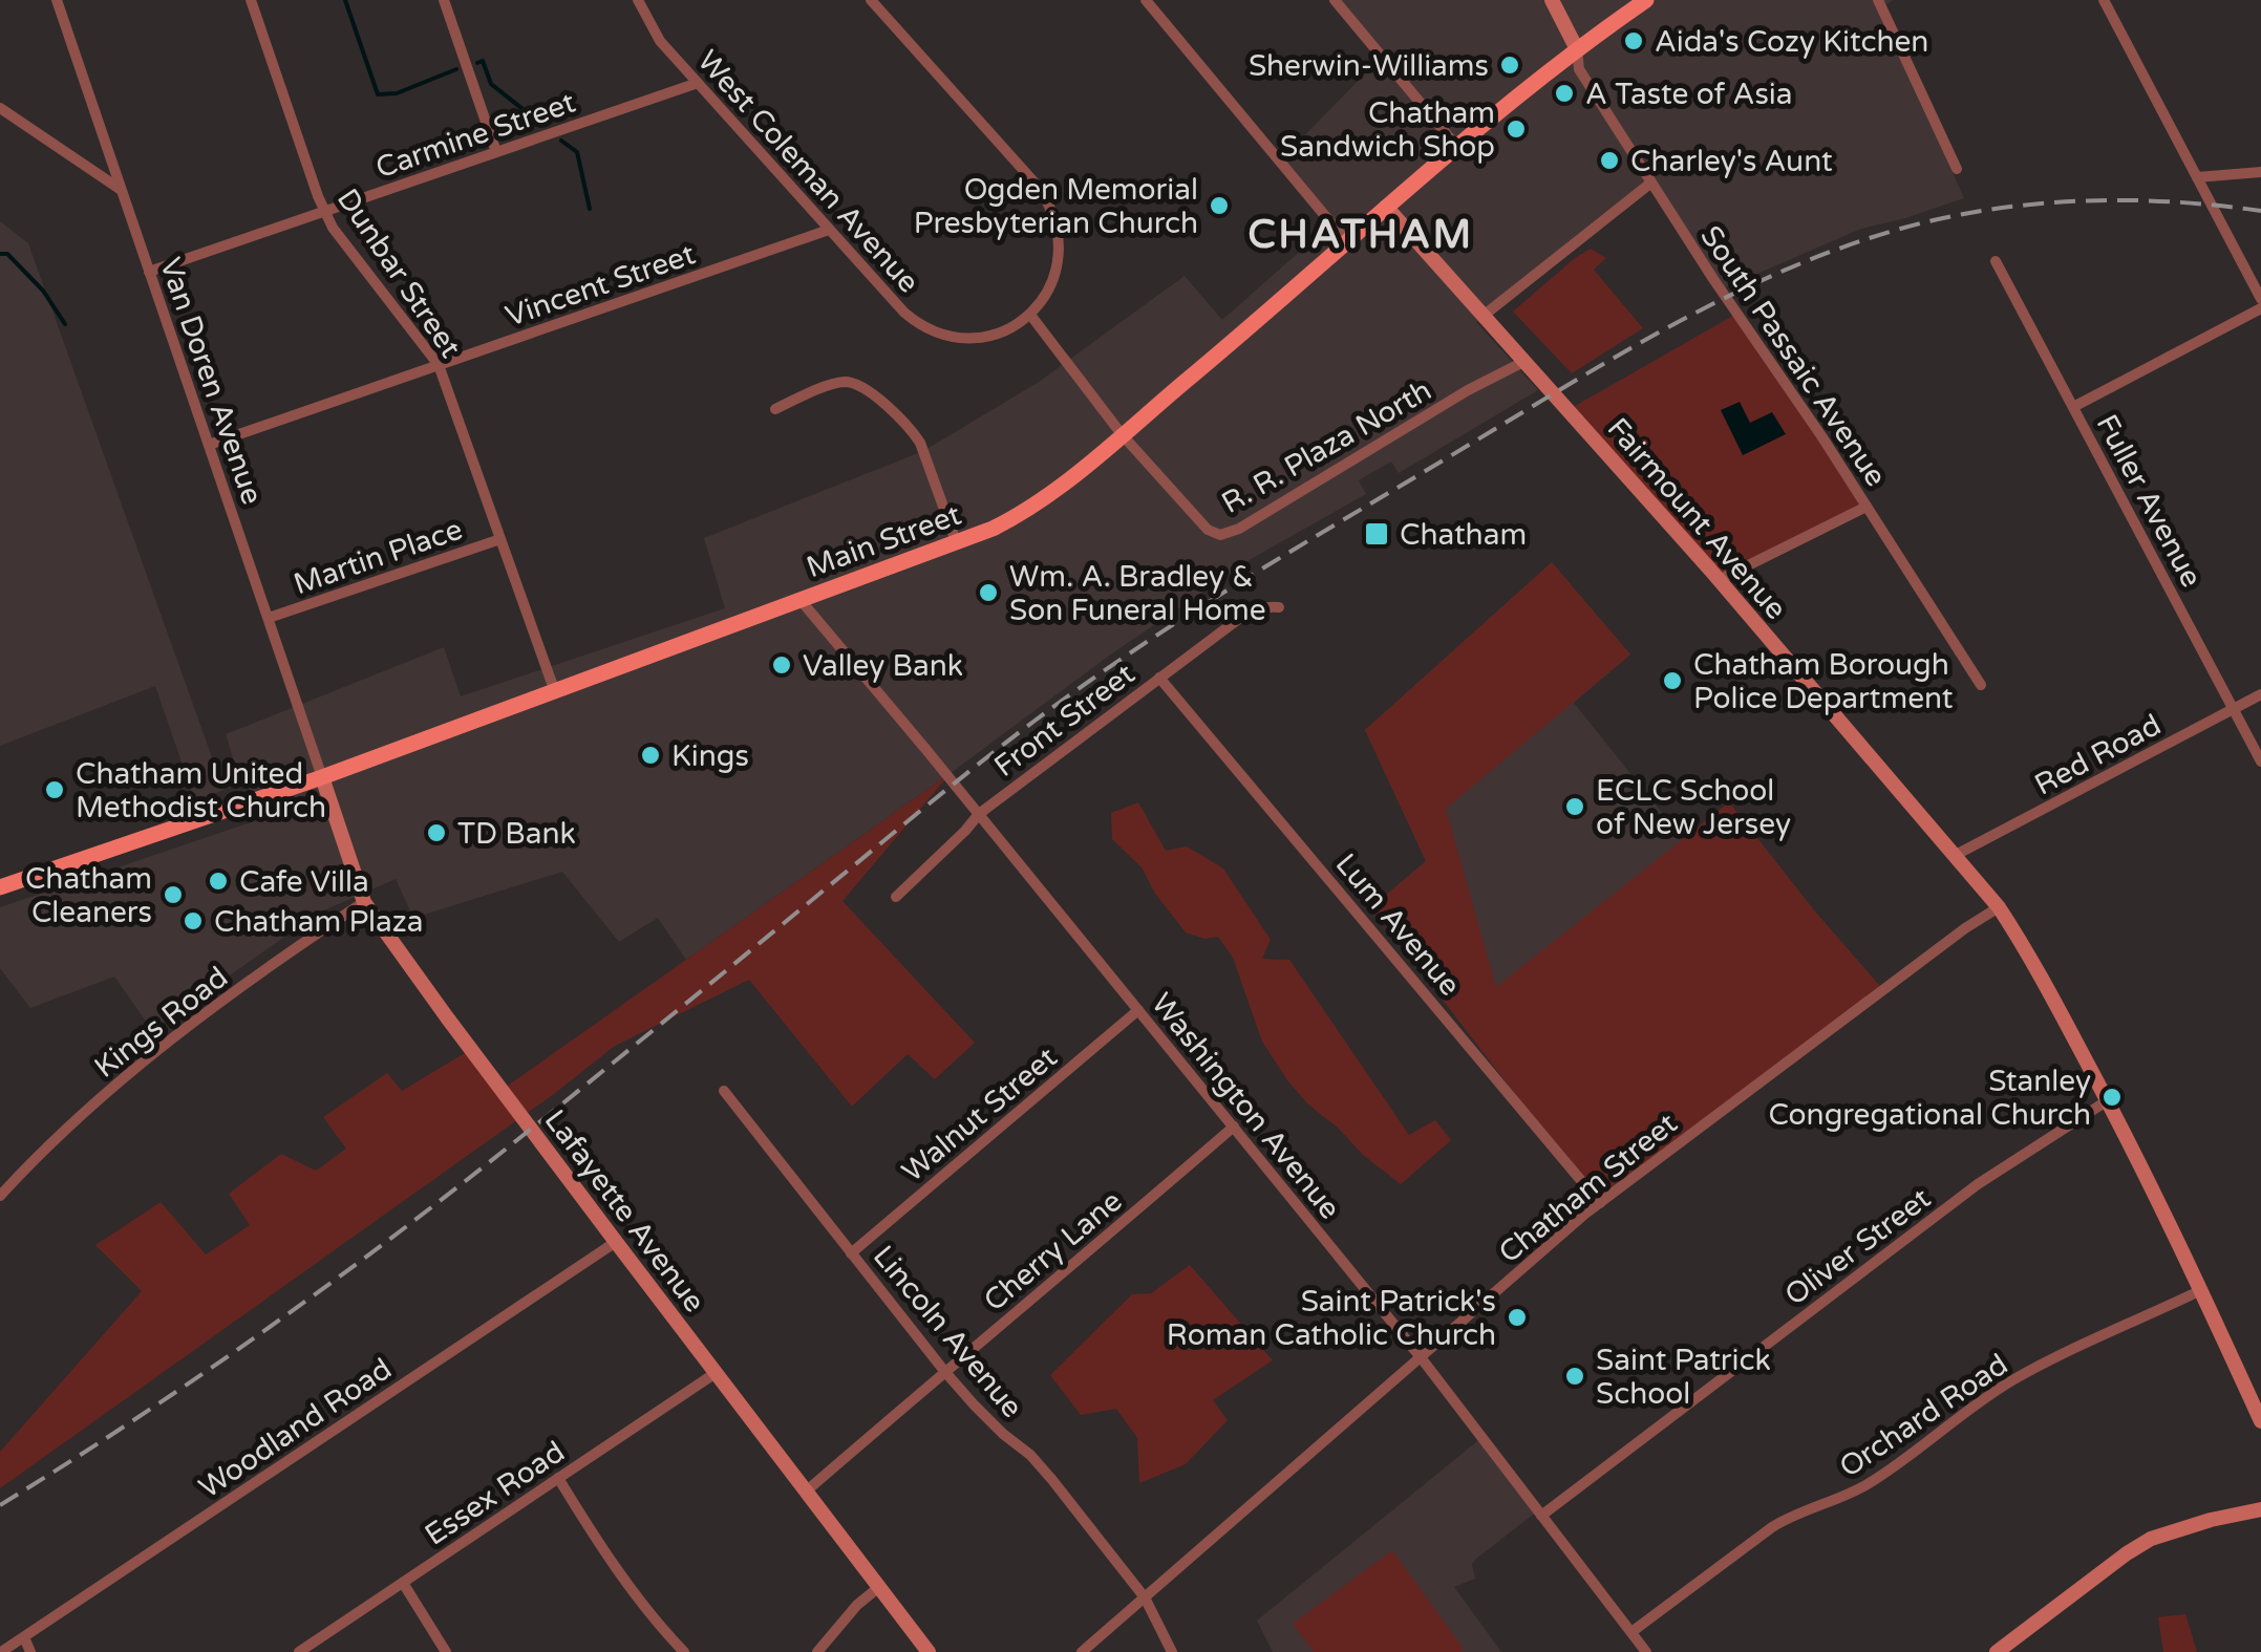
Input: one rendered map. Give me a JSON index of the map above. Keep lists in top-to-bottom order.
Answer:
{
  "streets": {
    "main road": ["Fairmount Avenue", "Main Street", "Lafayette Avenue"],
    "street": [
      "Carmine Street",
      "West Coleman Avenue",
      "Dunbar Street",
      "Vincent Street",
      "South Passaic Avenue",
      "Van Doren Avenue",
      "R. R. Plaza North",
      "Fuller Avenue",
      "Martin Place",
      "Front Street",
      "Red Road",
      "Lum Avenue",
      "Kings Road",
      "Washington Avenue",
      "Walnut Street",
      "Chatham Street",
      "Oliver Street",
      "Cherry Lane",
      "Lincoln Avenue",
      "Orchard Road",
      "Woodland Road",
      "Essex Road"
    ]
  },
  "crossings": [
    ["Carmine Street", "West Coleman Avenue"],
    ["Carmine Street", "Dunbar Street"],
    ["Carmine Street", "Van Doren Avenue"],
    ["West Coleman Avenue", "Vincent Street"],
    ["Dunbar Street", "Vincent Street"],
    ["Dunbar Street", "Main Street"],
    ["Dunbar Street", "Martin Place"],
    ["Vincent Street", "Van Doren Avenue"],
    ["South Passaic Avenue", "Main Street"],
    ["Van Doren Avenue", "Main Street"],
    ["Van Doren Avenue", "Martin Place"],
    ["Van Doren Avenue", "Lafayette Avenue"],
    ["R. R. Plaza North", "Fairmount Avenue"],
    ["R. R. Plaza North", "Main Street"],
    ["Fuller Avenue", "Red Road"],
    ["Fairmount Avenue", "Main Street"],
    ["Fairmount Avenue", "Red Road"],
    ["Fairmount Avenue", "Chatham Street"],
    ["Fairmount Avenue", "Oliver Street"],
    ["Fairmount Avenue", "Orchard Road"],
    ["Main Street", "Washington Avenue"],
    ["Main Street", "Lafayette Avenue"],
    ["Front Street", "Lum Avenue"],
    ["Front Street", "Washington Avenue"],
    ["Lum Avenue", "Chatham Street"],
    ["Kings Road", "Lafayette Avenue"],
    ["Washington Avenue", "Walnut Street"],
    ["Washington Avenue", "Chatham Street"],
    ["Washington Avenue", "Oliver Street"],
    ["Washington Avenue", "Cherry Lane"],
    ["Washington Avenue", "Orchard Road"],
    ["Walnut Street", "Lincoln Avenue"],
    ["Chatham Street", "Lincoln Avenue"],
    ["Lafayette Avenue", "Cherry Lane"],
    ["Lafayette Avenue", "Woodland Road"],
    ["Lafayette Avenue", "Essex Road"],
    ["Cherry Lane", "Lincoln Avenue"]
  ],
  "districts": ["CHATHAM"],
  "places": {
    "other": [
      "Aida's Cozy Kitchen",
      "Sherwin-Williams",
      "A Taste of Asia",
      "Chatham Sandwich Shop",
      "Charley's Aunt",
      "Ogden Memorial Presbyterian Church",
      "Wm. A. Bradley & Son Funeral Home",
      "Valley Bank",
      "Chatham Borough Police Department",
      "Kings",
      "Chatham United Methodist Church",
      "ECLC School of New Jersey",
      "TD Bank",
      "Cafe Villa",
      "Chatham Cleaners",
      "Chatham Plaza",
      "Stanley Congregational Church",
      "Saint Patrick's Roman Catholic Church",
      "Saint Patrick School"
    ],
    "transit": ["Chatham"]
  }
}
